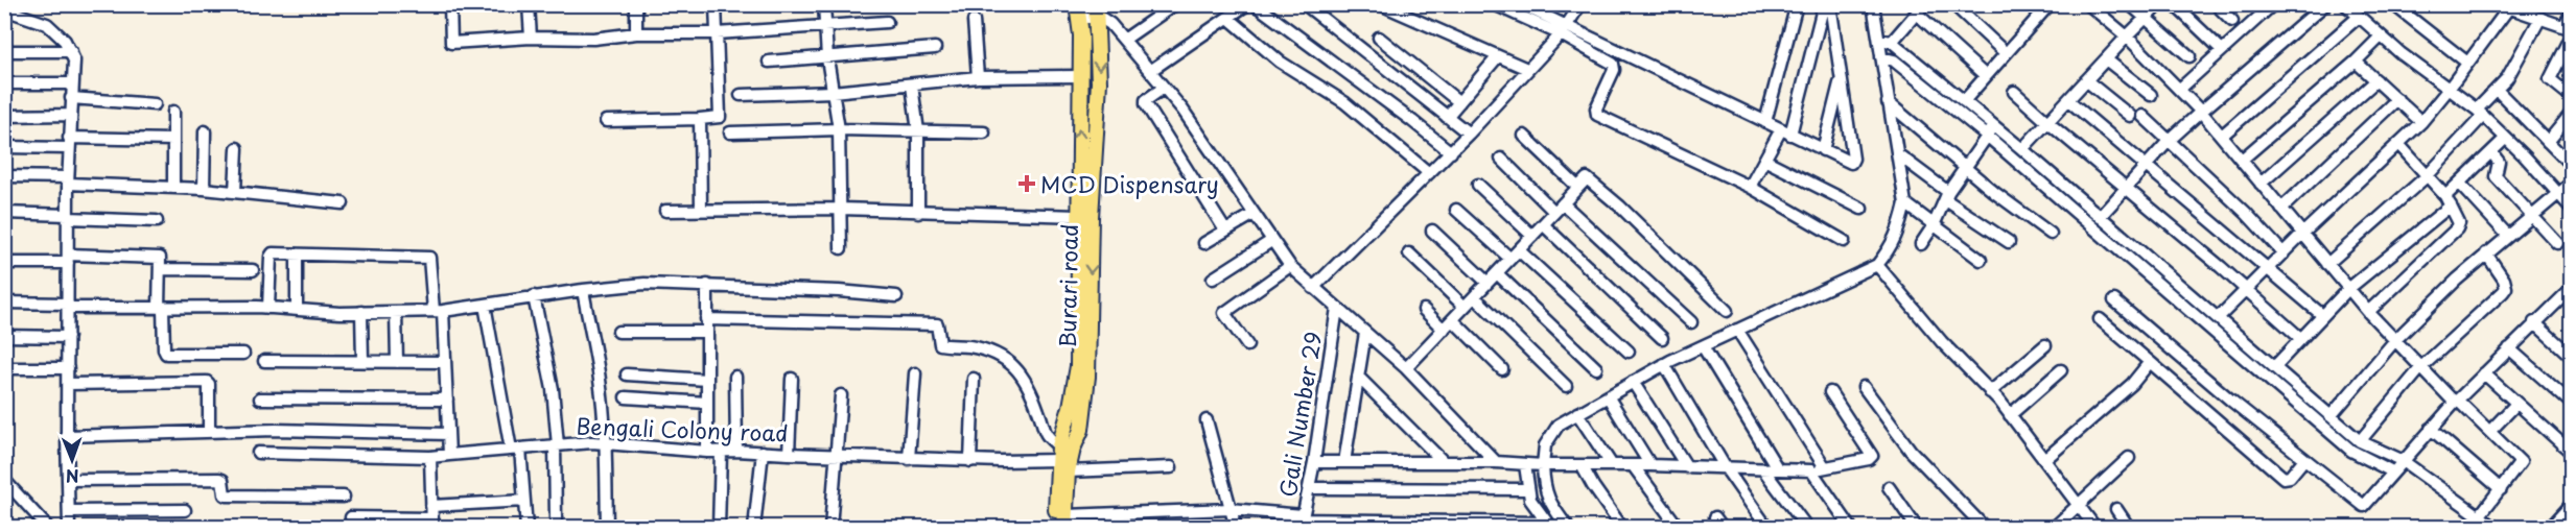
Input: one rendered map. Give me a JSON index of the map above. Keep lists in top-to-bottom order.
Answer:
{
  "streets": {
    "main road": ["Burari road"],
    "street": ["Gali Number 29", "Bengali Colony road"]
  },
  "crossings": [
    ["Burari road", "Bengali Colony road"]
  ],
  "places": {
    "health": ["MCD Dispensary"]
  },
  "north": "bottom"
}
